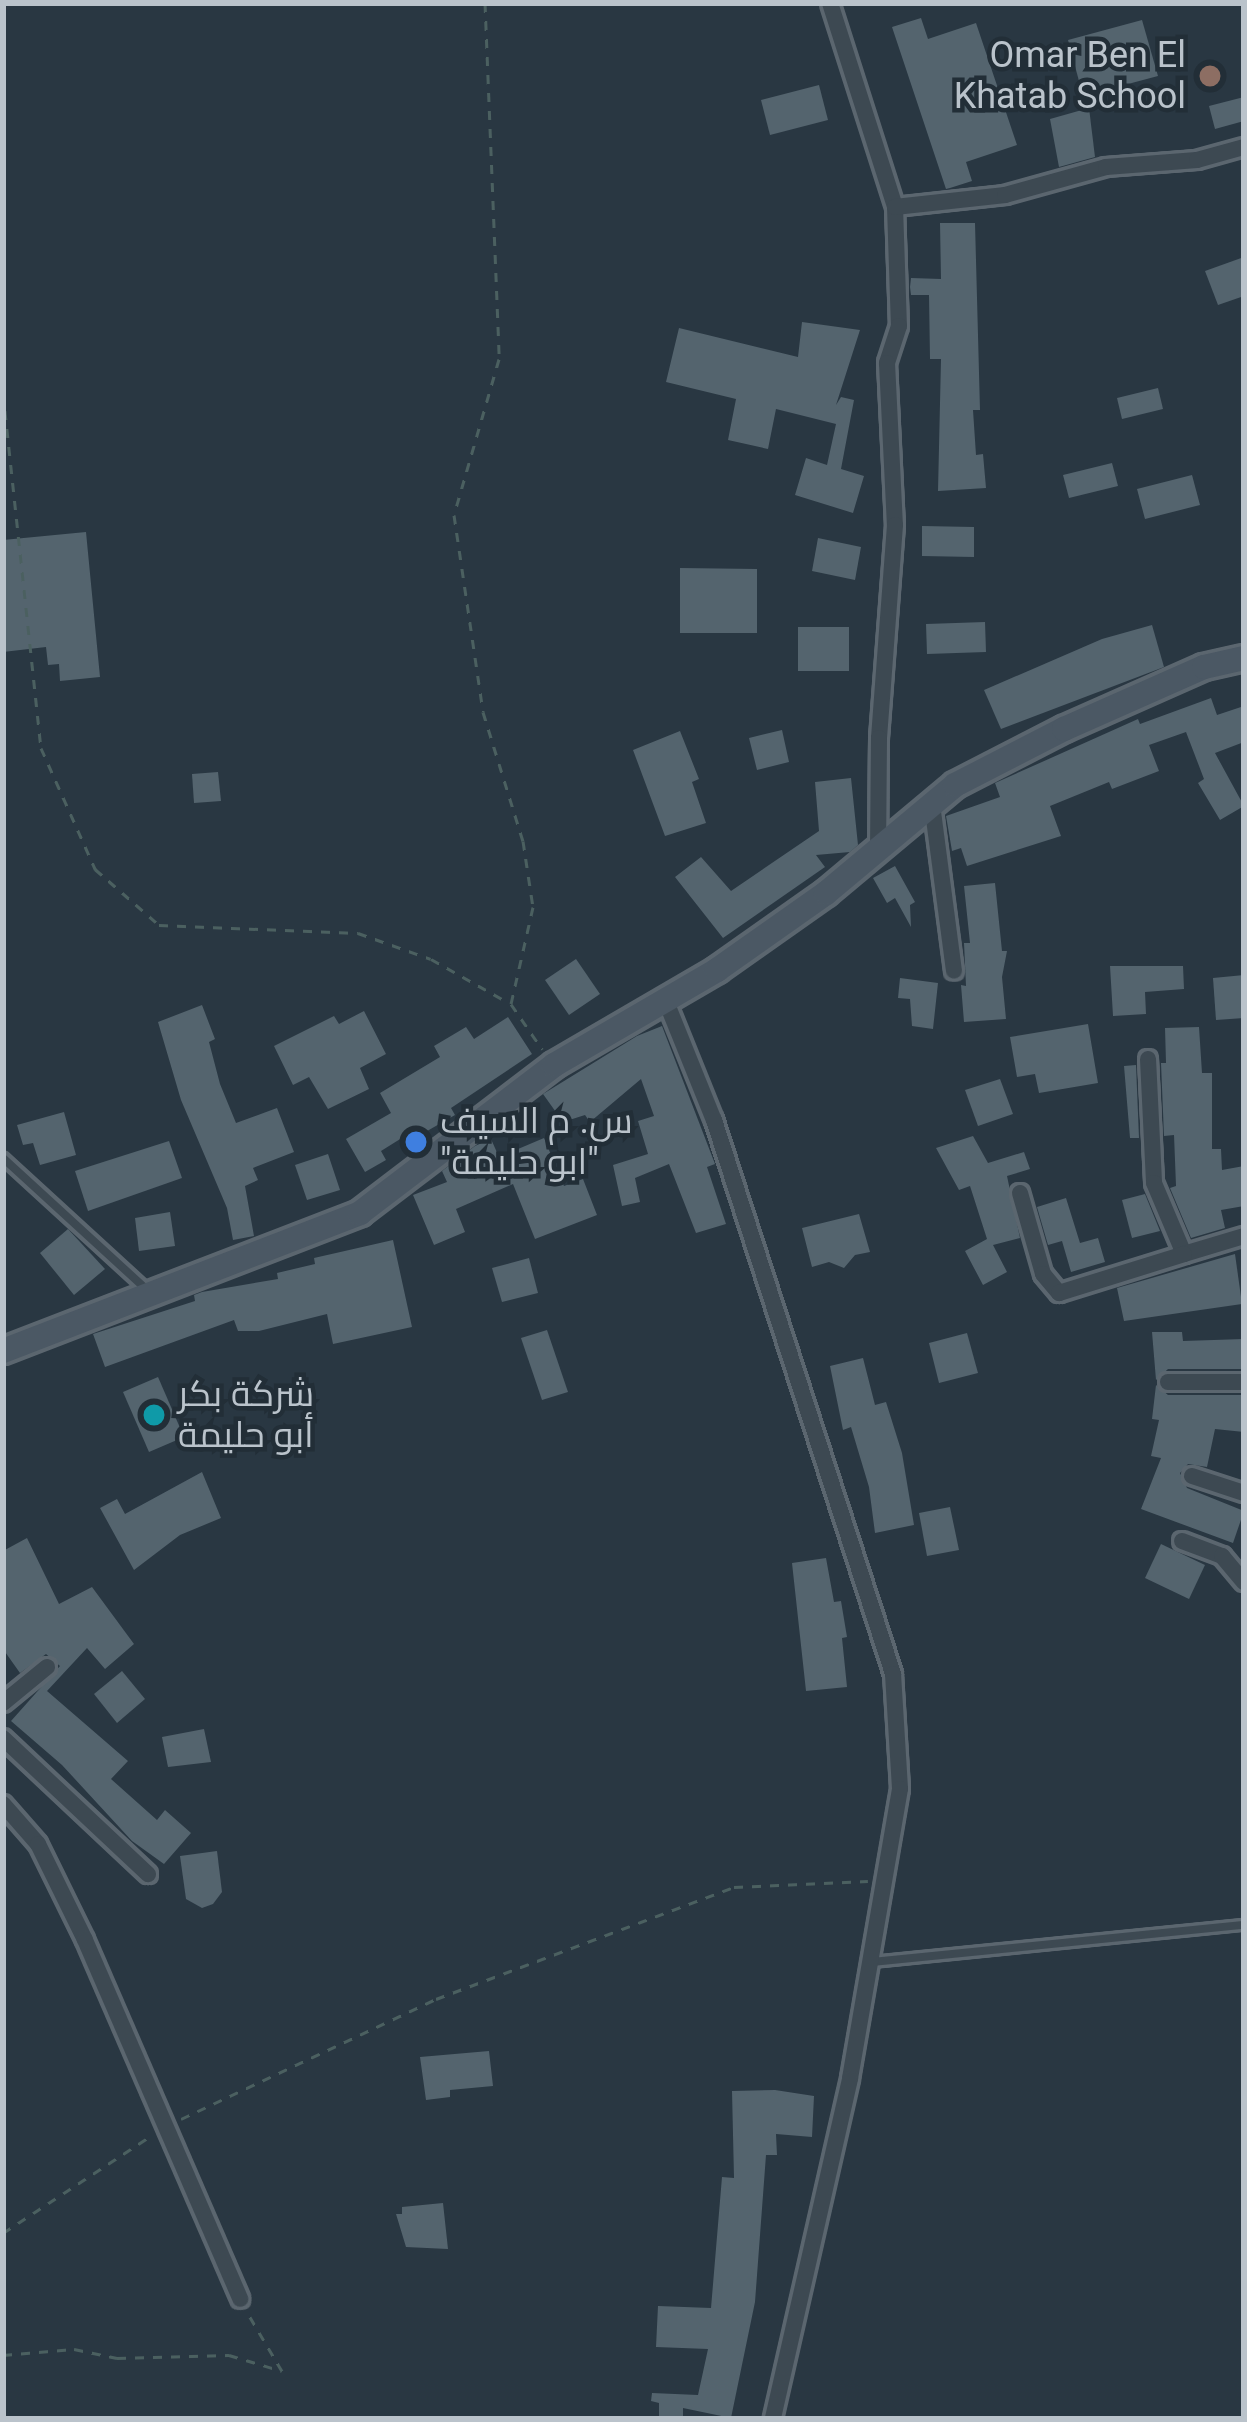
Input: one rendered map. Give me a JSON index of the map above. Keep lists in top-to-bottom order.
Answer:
{
  "places": ["Omar Ben El Khatab School", "س. م السيف \"ابو حليمة\"", "شركة بكر أبو حليمة"]
}
